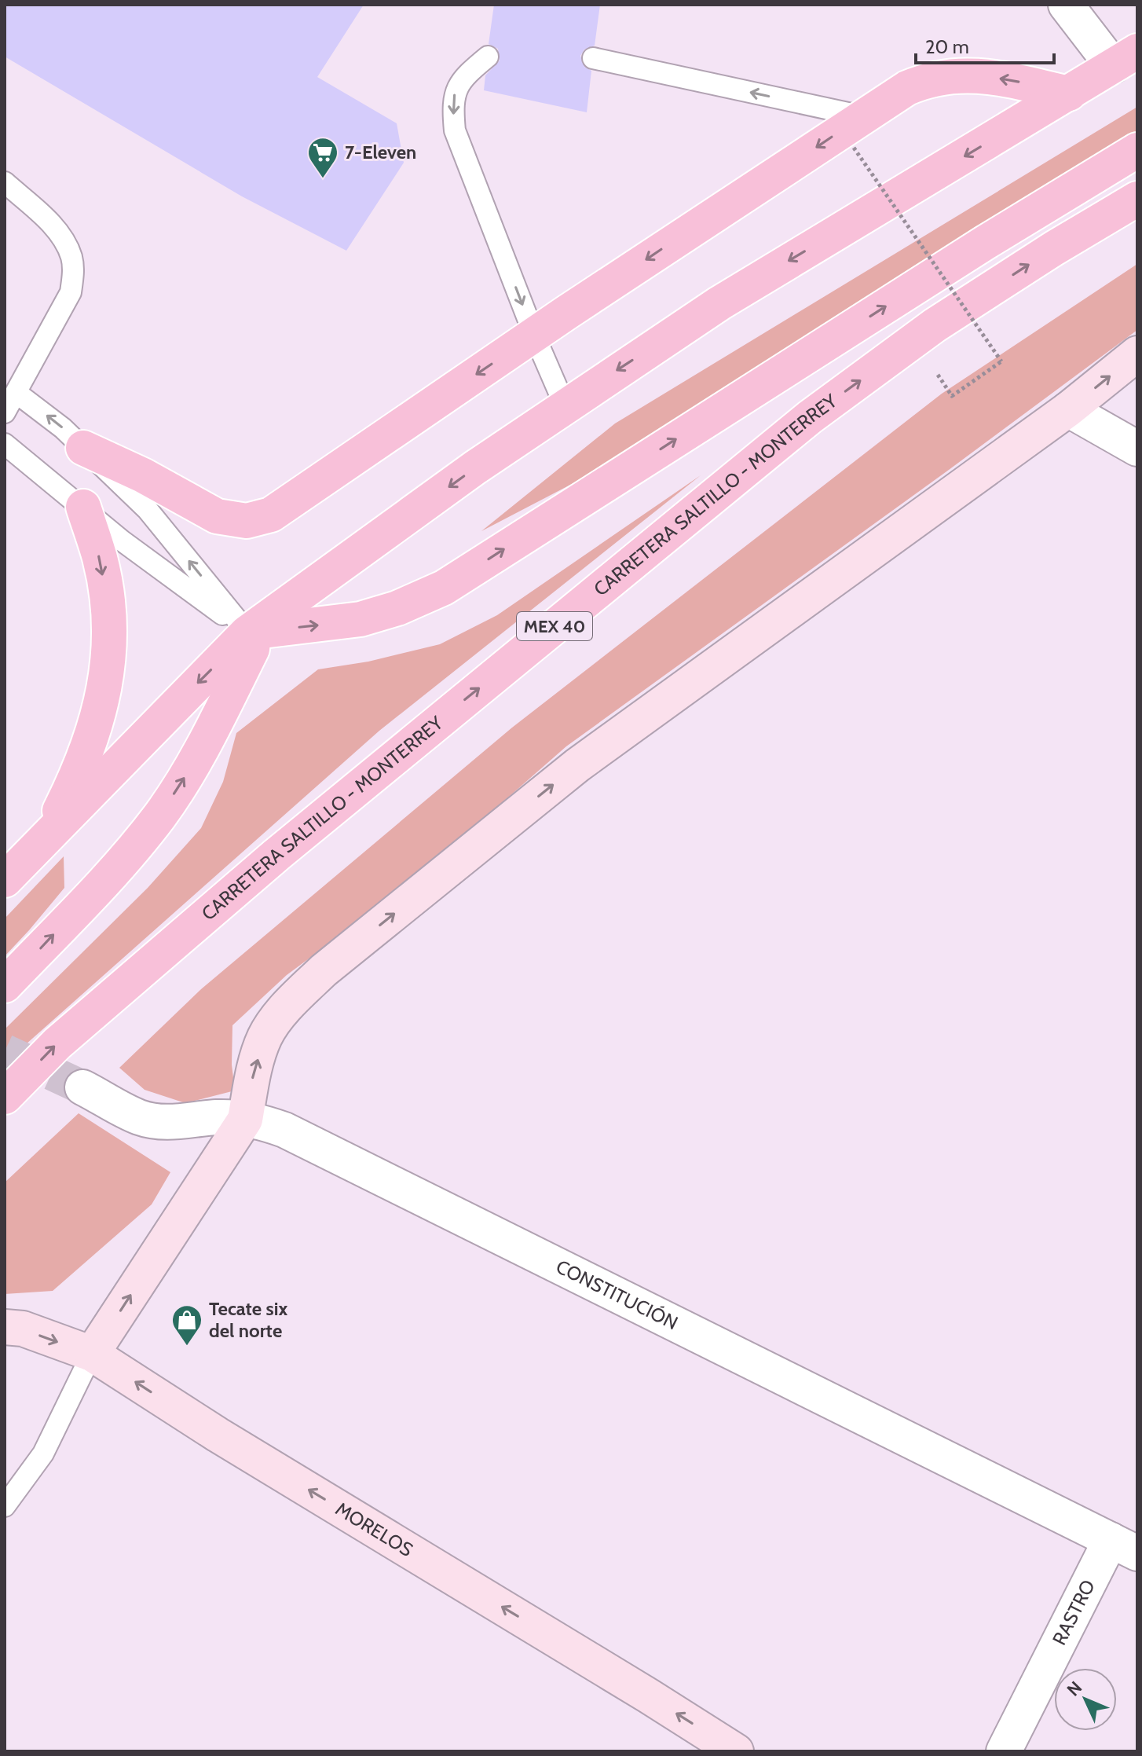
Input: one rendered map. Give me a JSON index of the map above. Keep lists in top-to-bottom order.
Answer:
{
  "streets": {
    "main road": ["CARRETERA SALTILLO - MONTERREY", "MEX 40"],
    "street": ["CONSTITUCIÓN", "MORELOS", "RASTRO"]
  },
  "crossings": [
    ["CONSTITUCIÓN", "RASTRO"]
  ],
  "places": {
    "supermarket": ["7-Eleven"],
    "shop": ["Tecate six del norte"]
  },
  "scale_bar": "20 m",
  "north": "top left"
}
